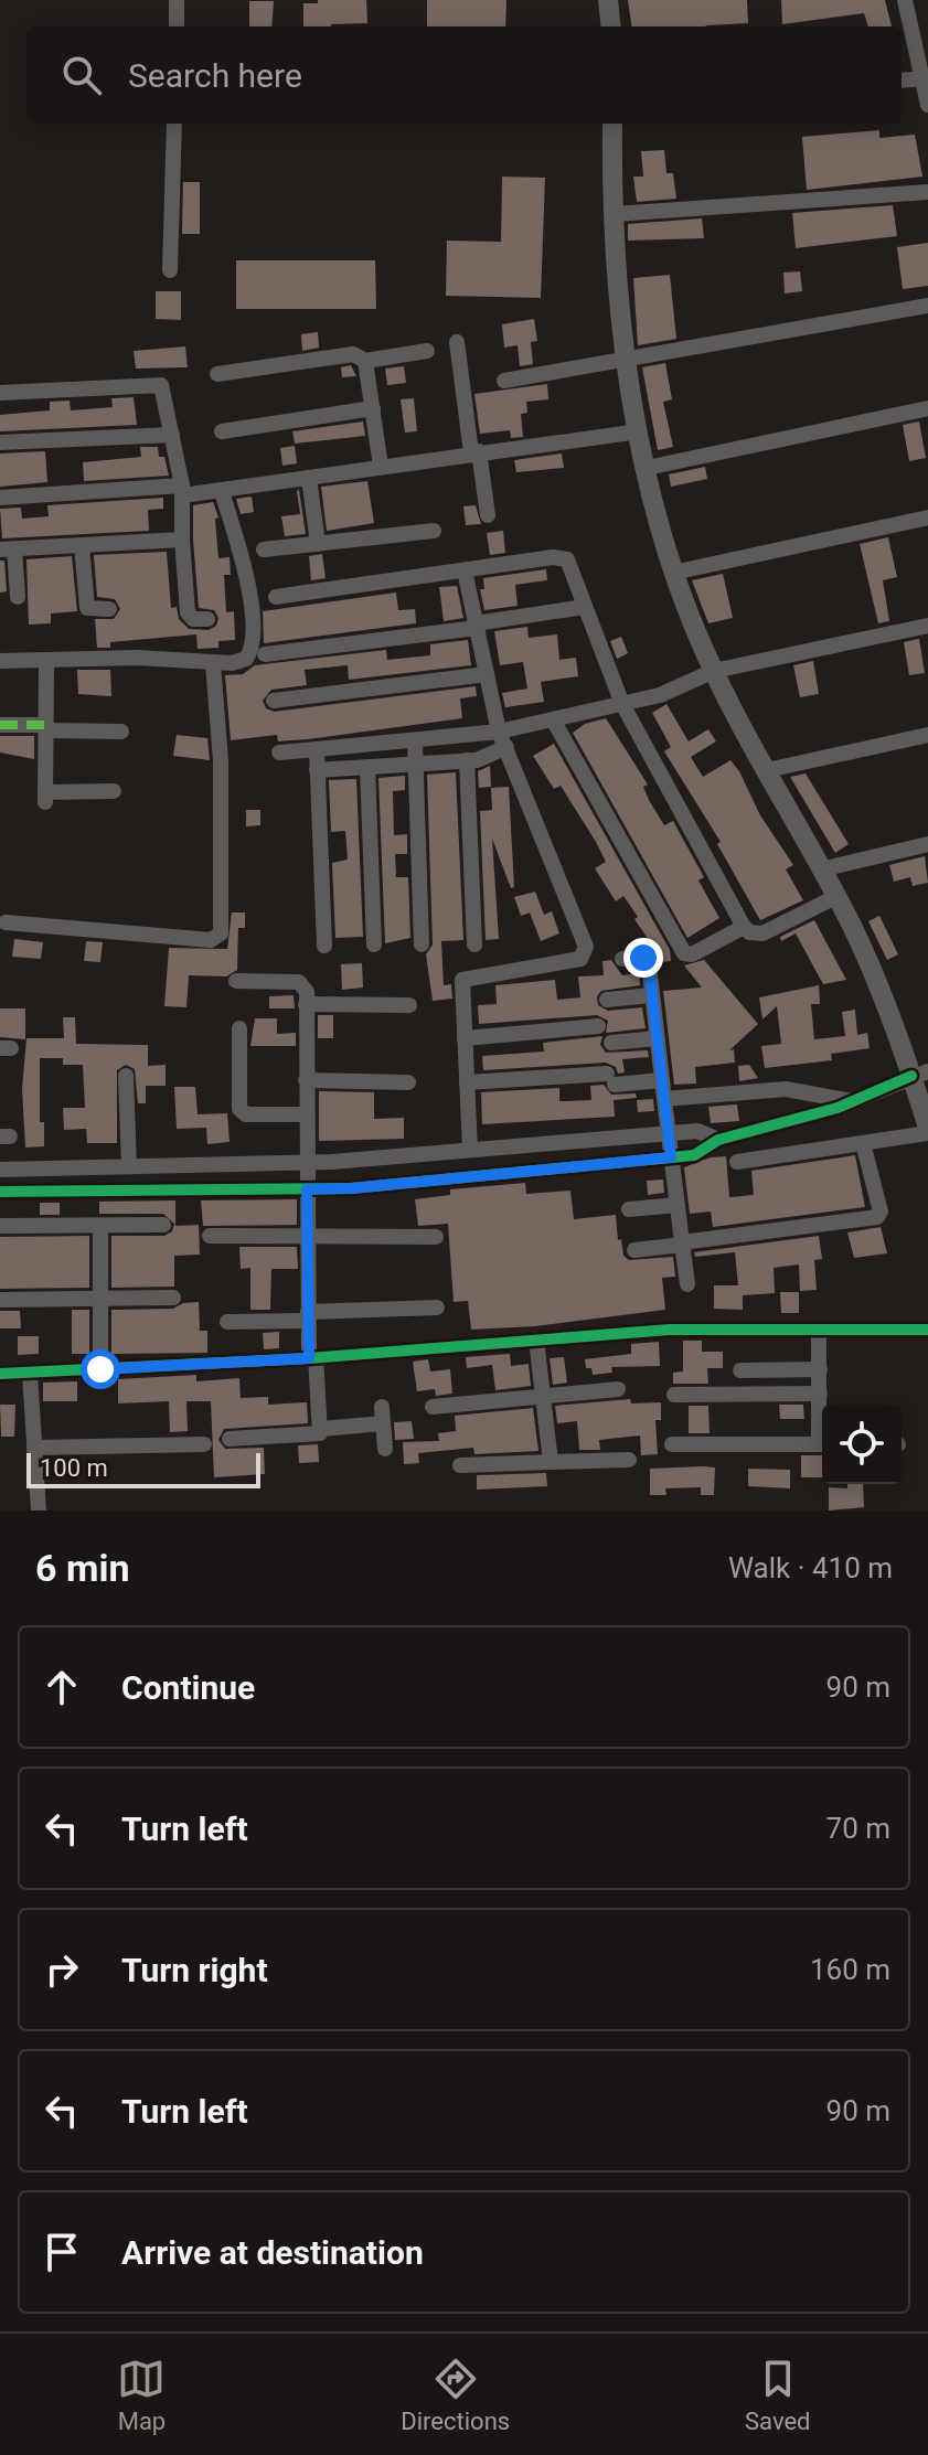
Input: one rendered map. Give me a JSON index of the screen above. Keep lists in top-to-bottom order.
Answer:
{
  "scale_bar": "100 m",
  "page": {
    "search": "Search here",
    "scale": "100 m",
    "heading": ["6 min", "Walk · 410 m"],
    "list": [
      ["Continue", "90 m"],
      ["Turn left", "70 m"],
      ["Turn right", "160 m"],
      ["Turn left", "90 m"],
      "Arrive at destination"
    ],
    "nav": ["Map", "Directions", "Saved"]
  }
}
